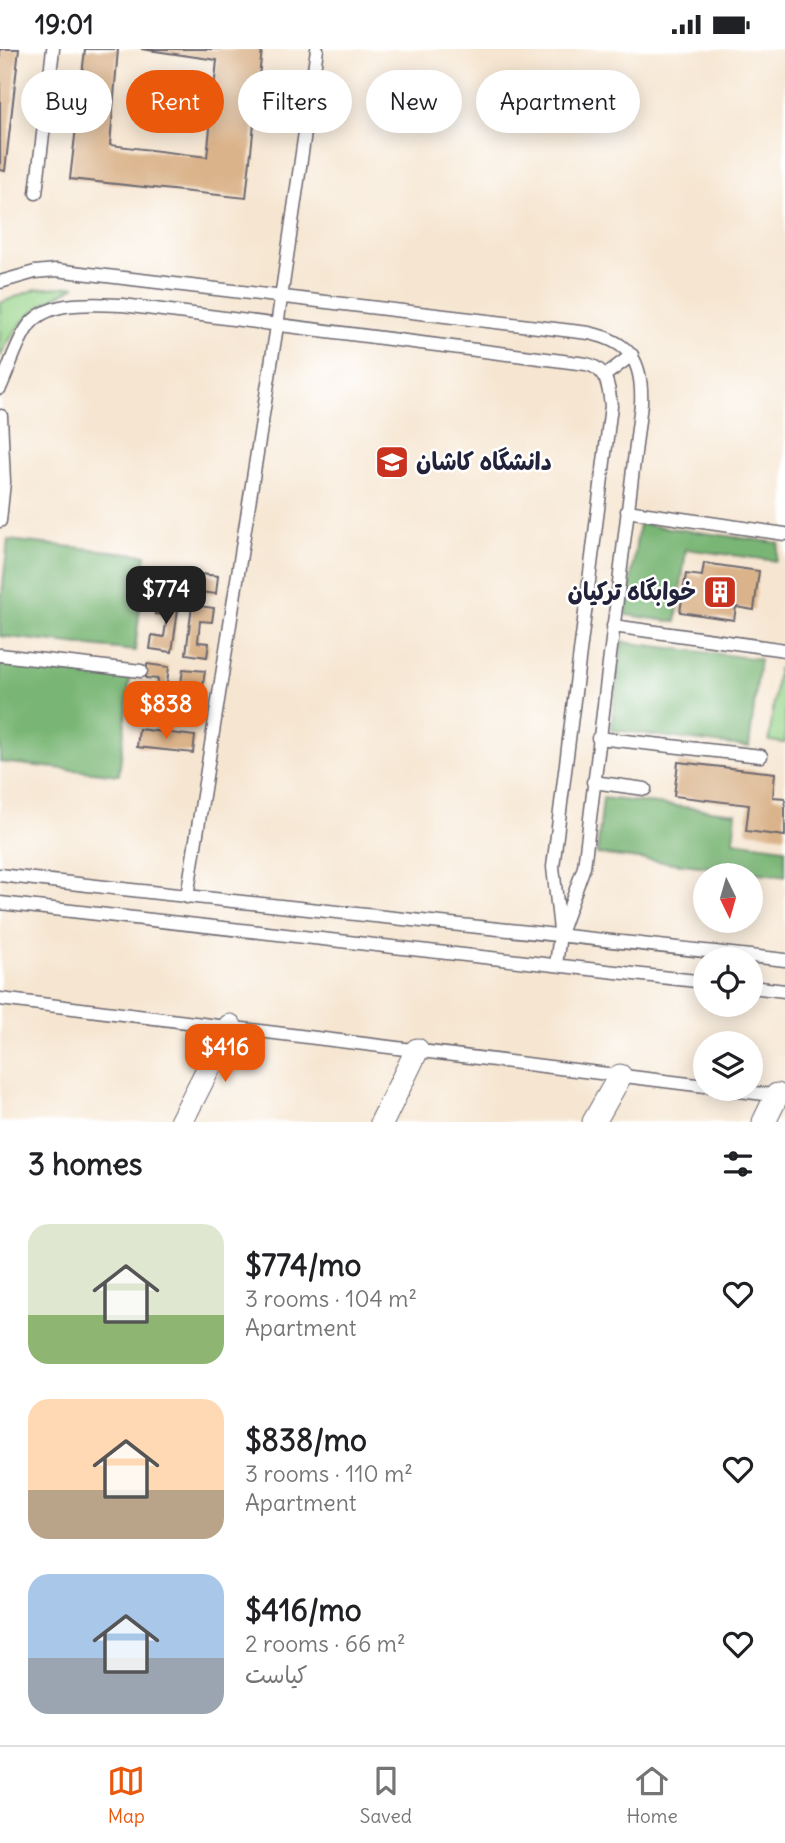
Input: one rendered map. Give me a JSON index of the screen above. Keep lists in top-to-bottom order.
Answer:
{
  "places": {
    "school or university": ["دانشگاه کاشان"],
    "building": ["خوابگاه ترکیان"]
  },
  "north": "bottom",
  "page": {
    "status": "19:01",
    "chip": [
      "Buy",
      "Rent",
      "Filters",
      "New",
      "Apartment"
    ],
    "price": ["$774", "$838", "$416"],
    "heading": "3 homes",
    "list": [
      {
        "name": "$774/mo",
        "note": "3 rooms · 104 m² · Apartment"
      },
      {
        "name": "$838/mo",
        "note": "3 rooms · 110 m² · Apartment"
      },
      {
        "name": "$416/mo",
        "note": "2 rooms · 66 m² · کیاست"
      }
    ],
    "tabs": ["Map", "Saved", "Home"]
  }
}
